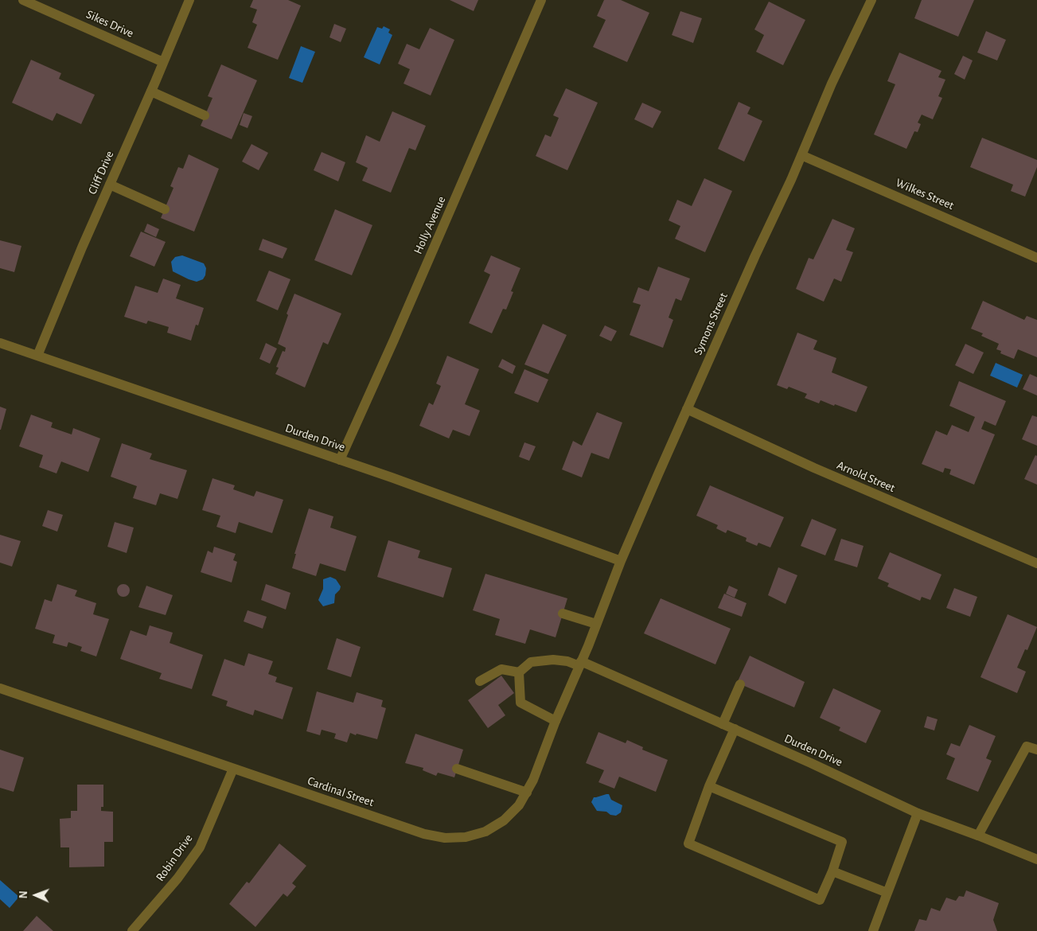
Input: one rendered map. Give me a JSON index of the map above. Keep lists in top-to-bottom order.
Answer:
{
  "streets": {
    "street": [
      "Sikes Drive",
      "Cliff Drive",
      "Wilkes Street",
      "Holly Avenue",
      "Symons Street",
      "Durden Drive",
      "Arnold Street",
      "Cardinal Street",
      "Robin Drive"
    ]
  },
  "crossings": [
    ["Sikes Drive", "Cliff Drive"],
    ["Cliff Drive", "Durden Drive"],
    ["Wilkes Street", "Symons Street"],
    ["Holly Avenue", "Durden Drive"],
    ["Symons Street", "Durden Drive"],
    ["Symons Street", "Arnold Street"],
    ["Symons Street", "Cardinal Street"],
    ["Durden Drive", "Cardinal Street"],
    ["Cardinal Street", "Robin Drive"]
  ],
  "north": "left"
}
